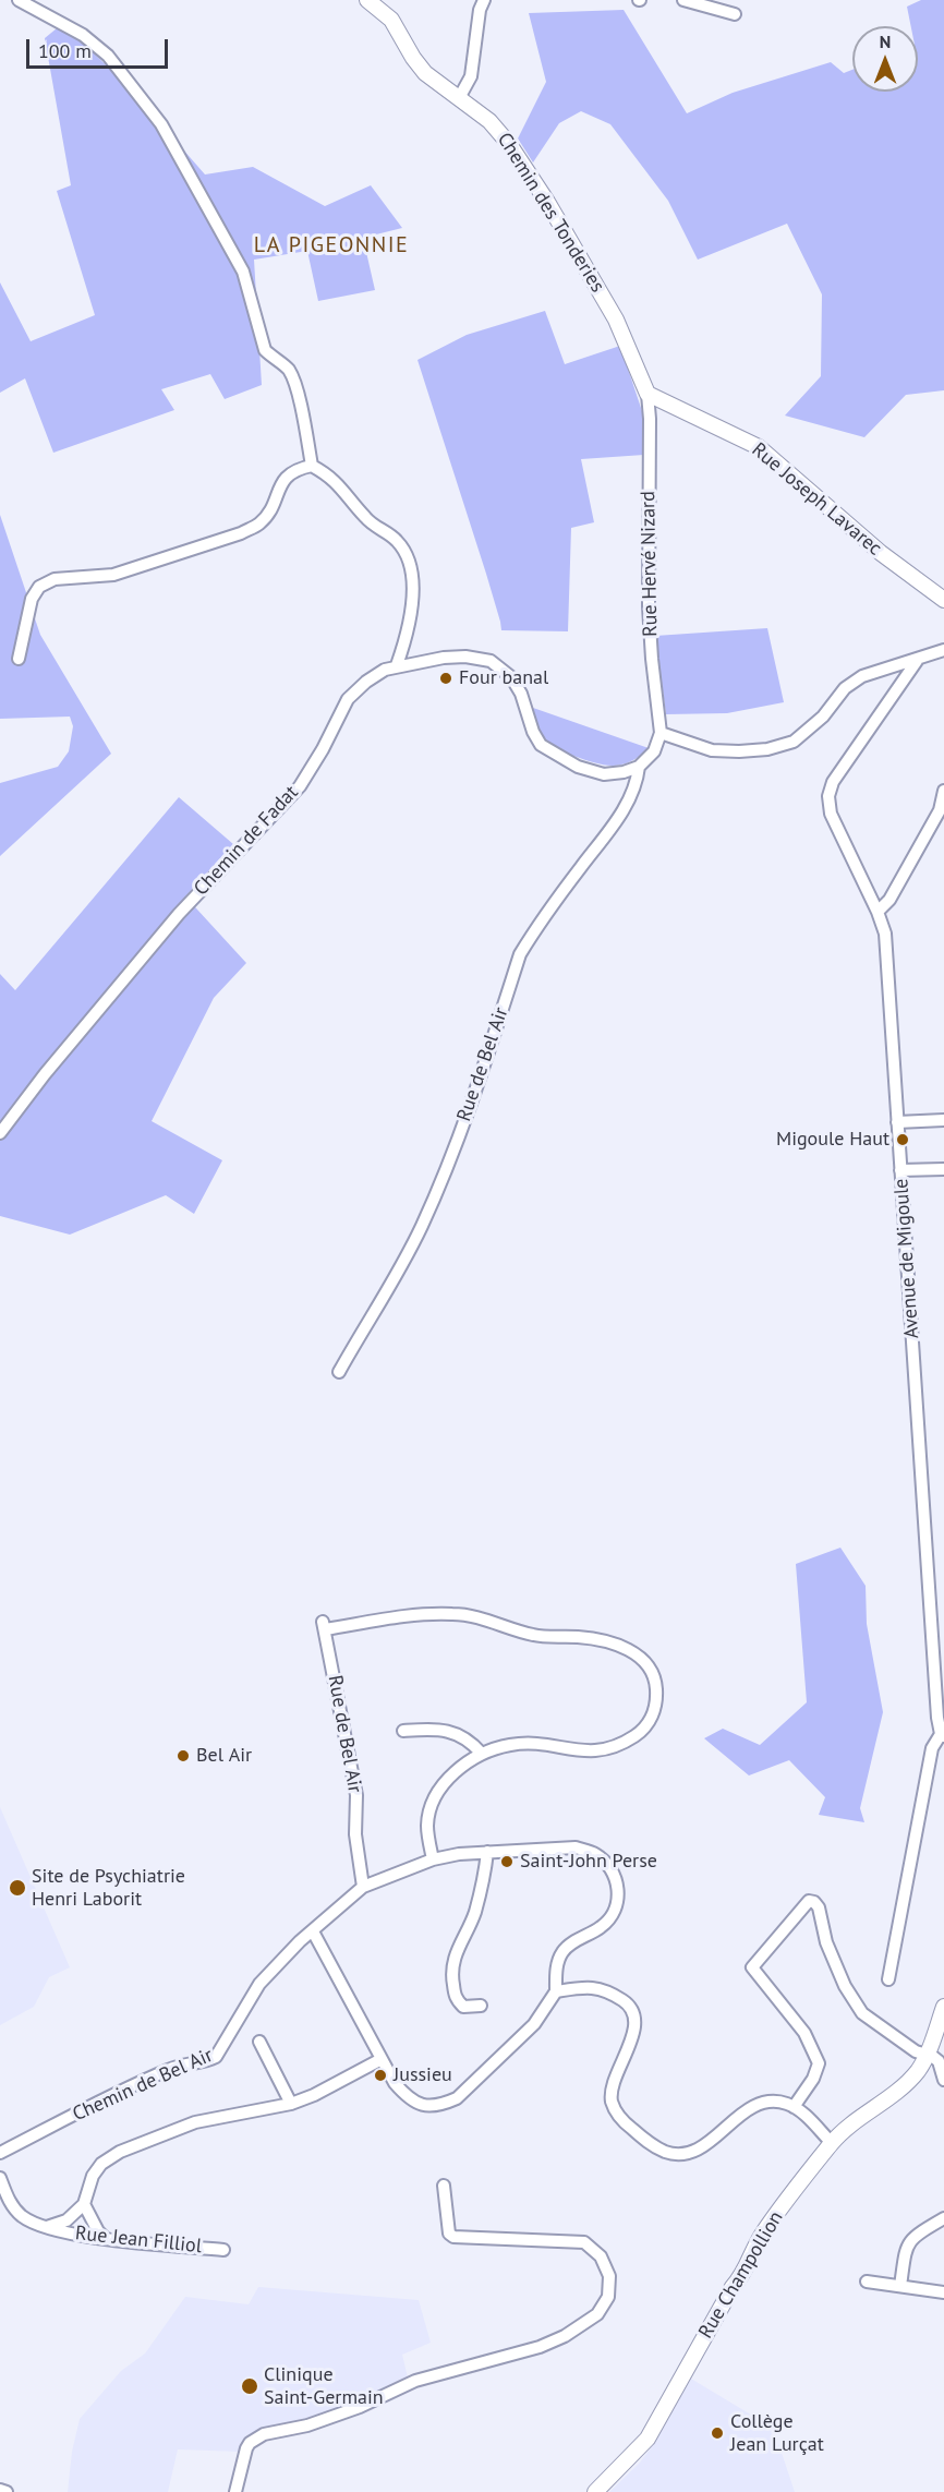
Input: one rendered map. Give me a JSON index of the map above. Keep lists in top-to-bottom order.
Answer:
{
  "streets": {
    "street": [
      "Chemin des Tonderies",
      "Rue Joseph Lavarec",
      "Rue Hervé Nizard",
      "Chemin de Fadat",
      "Rue de Bel Air",
      "Avenue de Migoule",
      "Chemin de Bel Air",
      "Rue Jean Filliol",
      "Rue Champollion"
    ]
  },
  "crossings": [
    ["Chemin des Tonderies", "Rue Joseph Lavarec"],
    ["Chemin des Tonderies", "Rue Hervé Nizard"],
    ["Rue Joseph Lavarec", "Rue Hervé Nizard"],
    ["Chemin de Fadat", "Rue de Bel Air"],
    ["Rue de Bel Air", "Chemin de Bel Air"]
  ],
  "districts": ["LA PIGEONNIE"],
  "places": [
    "Four banal",
    "Migoule Haut",
    "Bel Air",
    "Saint-John Perse",
    "Site de Psychiatrie Henri Laborit",
    "Jussieu",
    "Clinique Saint-Germain",
    "Collège Jean Lurçat"
  ],
  "scale_bar": "100 m",
  "north": "top"
}
